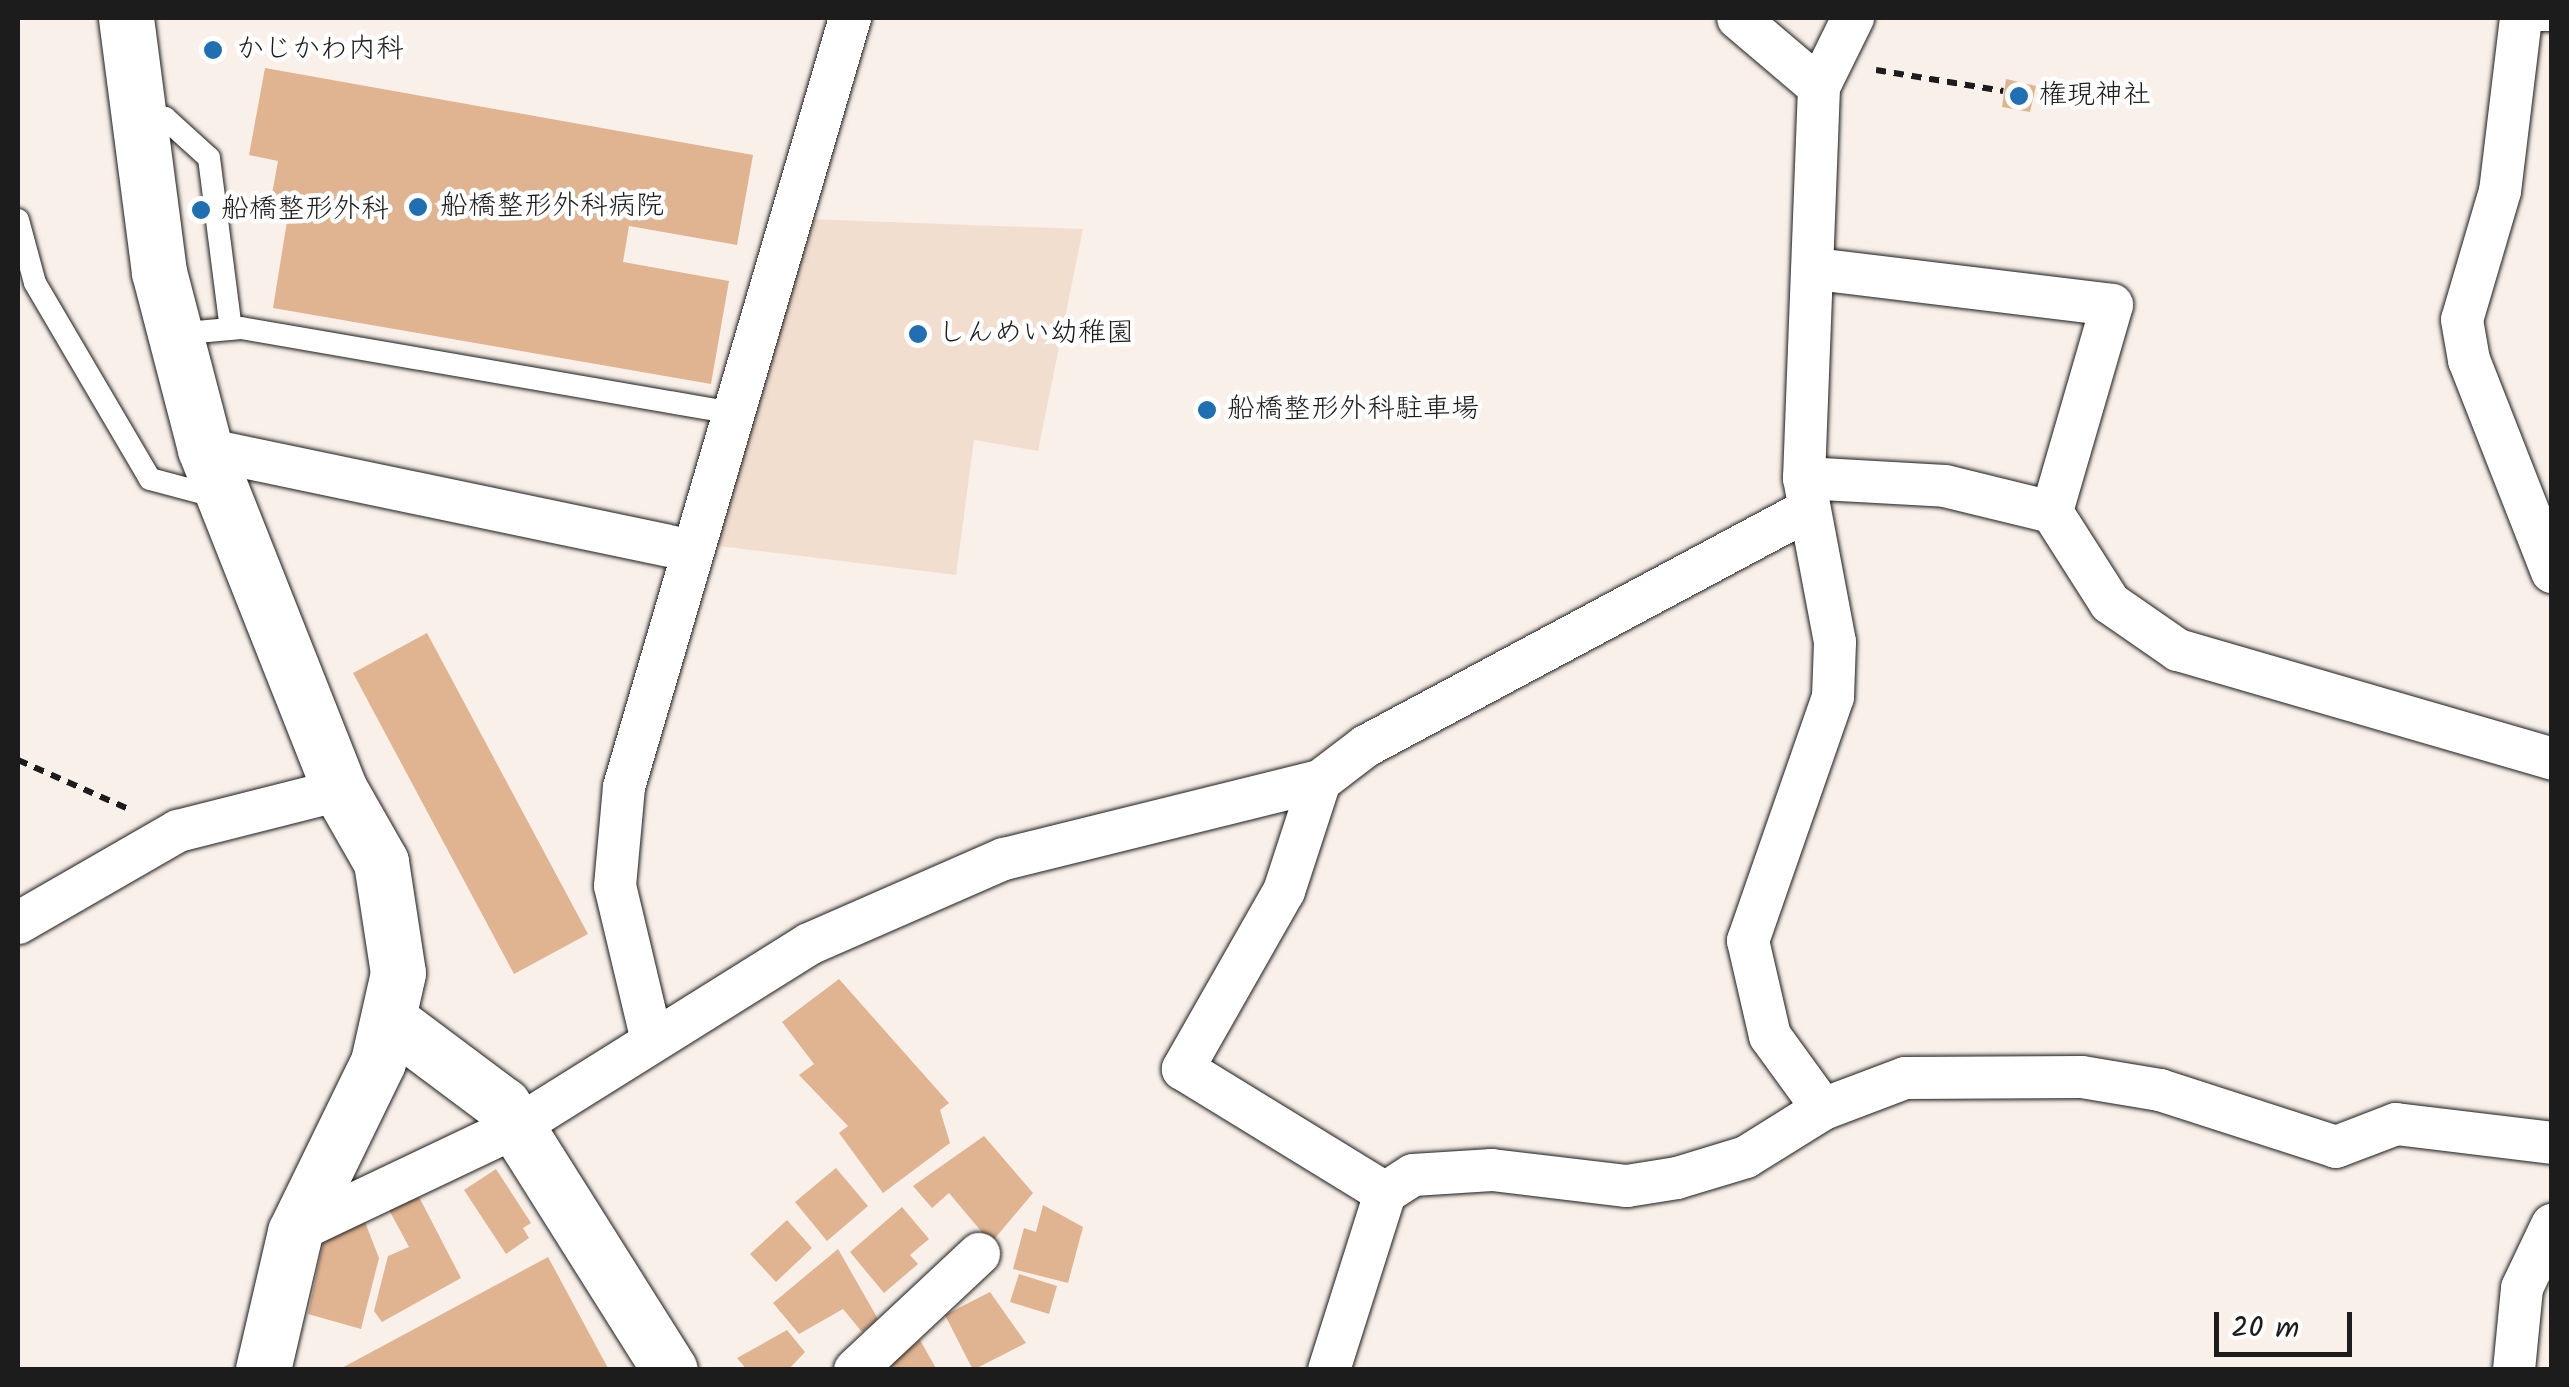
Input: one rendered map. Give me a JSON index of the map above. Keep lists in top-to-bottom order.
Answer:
{
  "places": [
    "かじかわ内科",
    "権現神社",
    "船橋整形外科病院",
    "船橋整形外科",
    "しんめい幼稚園",
    "船橋整形外科駐車場"
  ],
  "scale_bar": "20 m"
}
